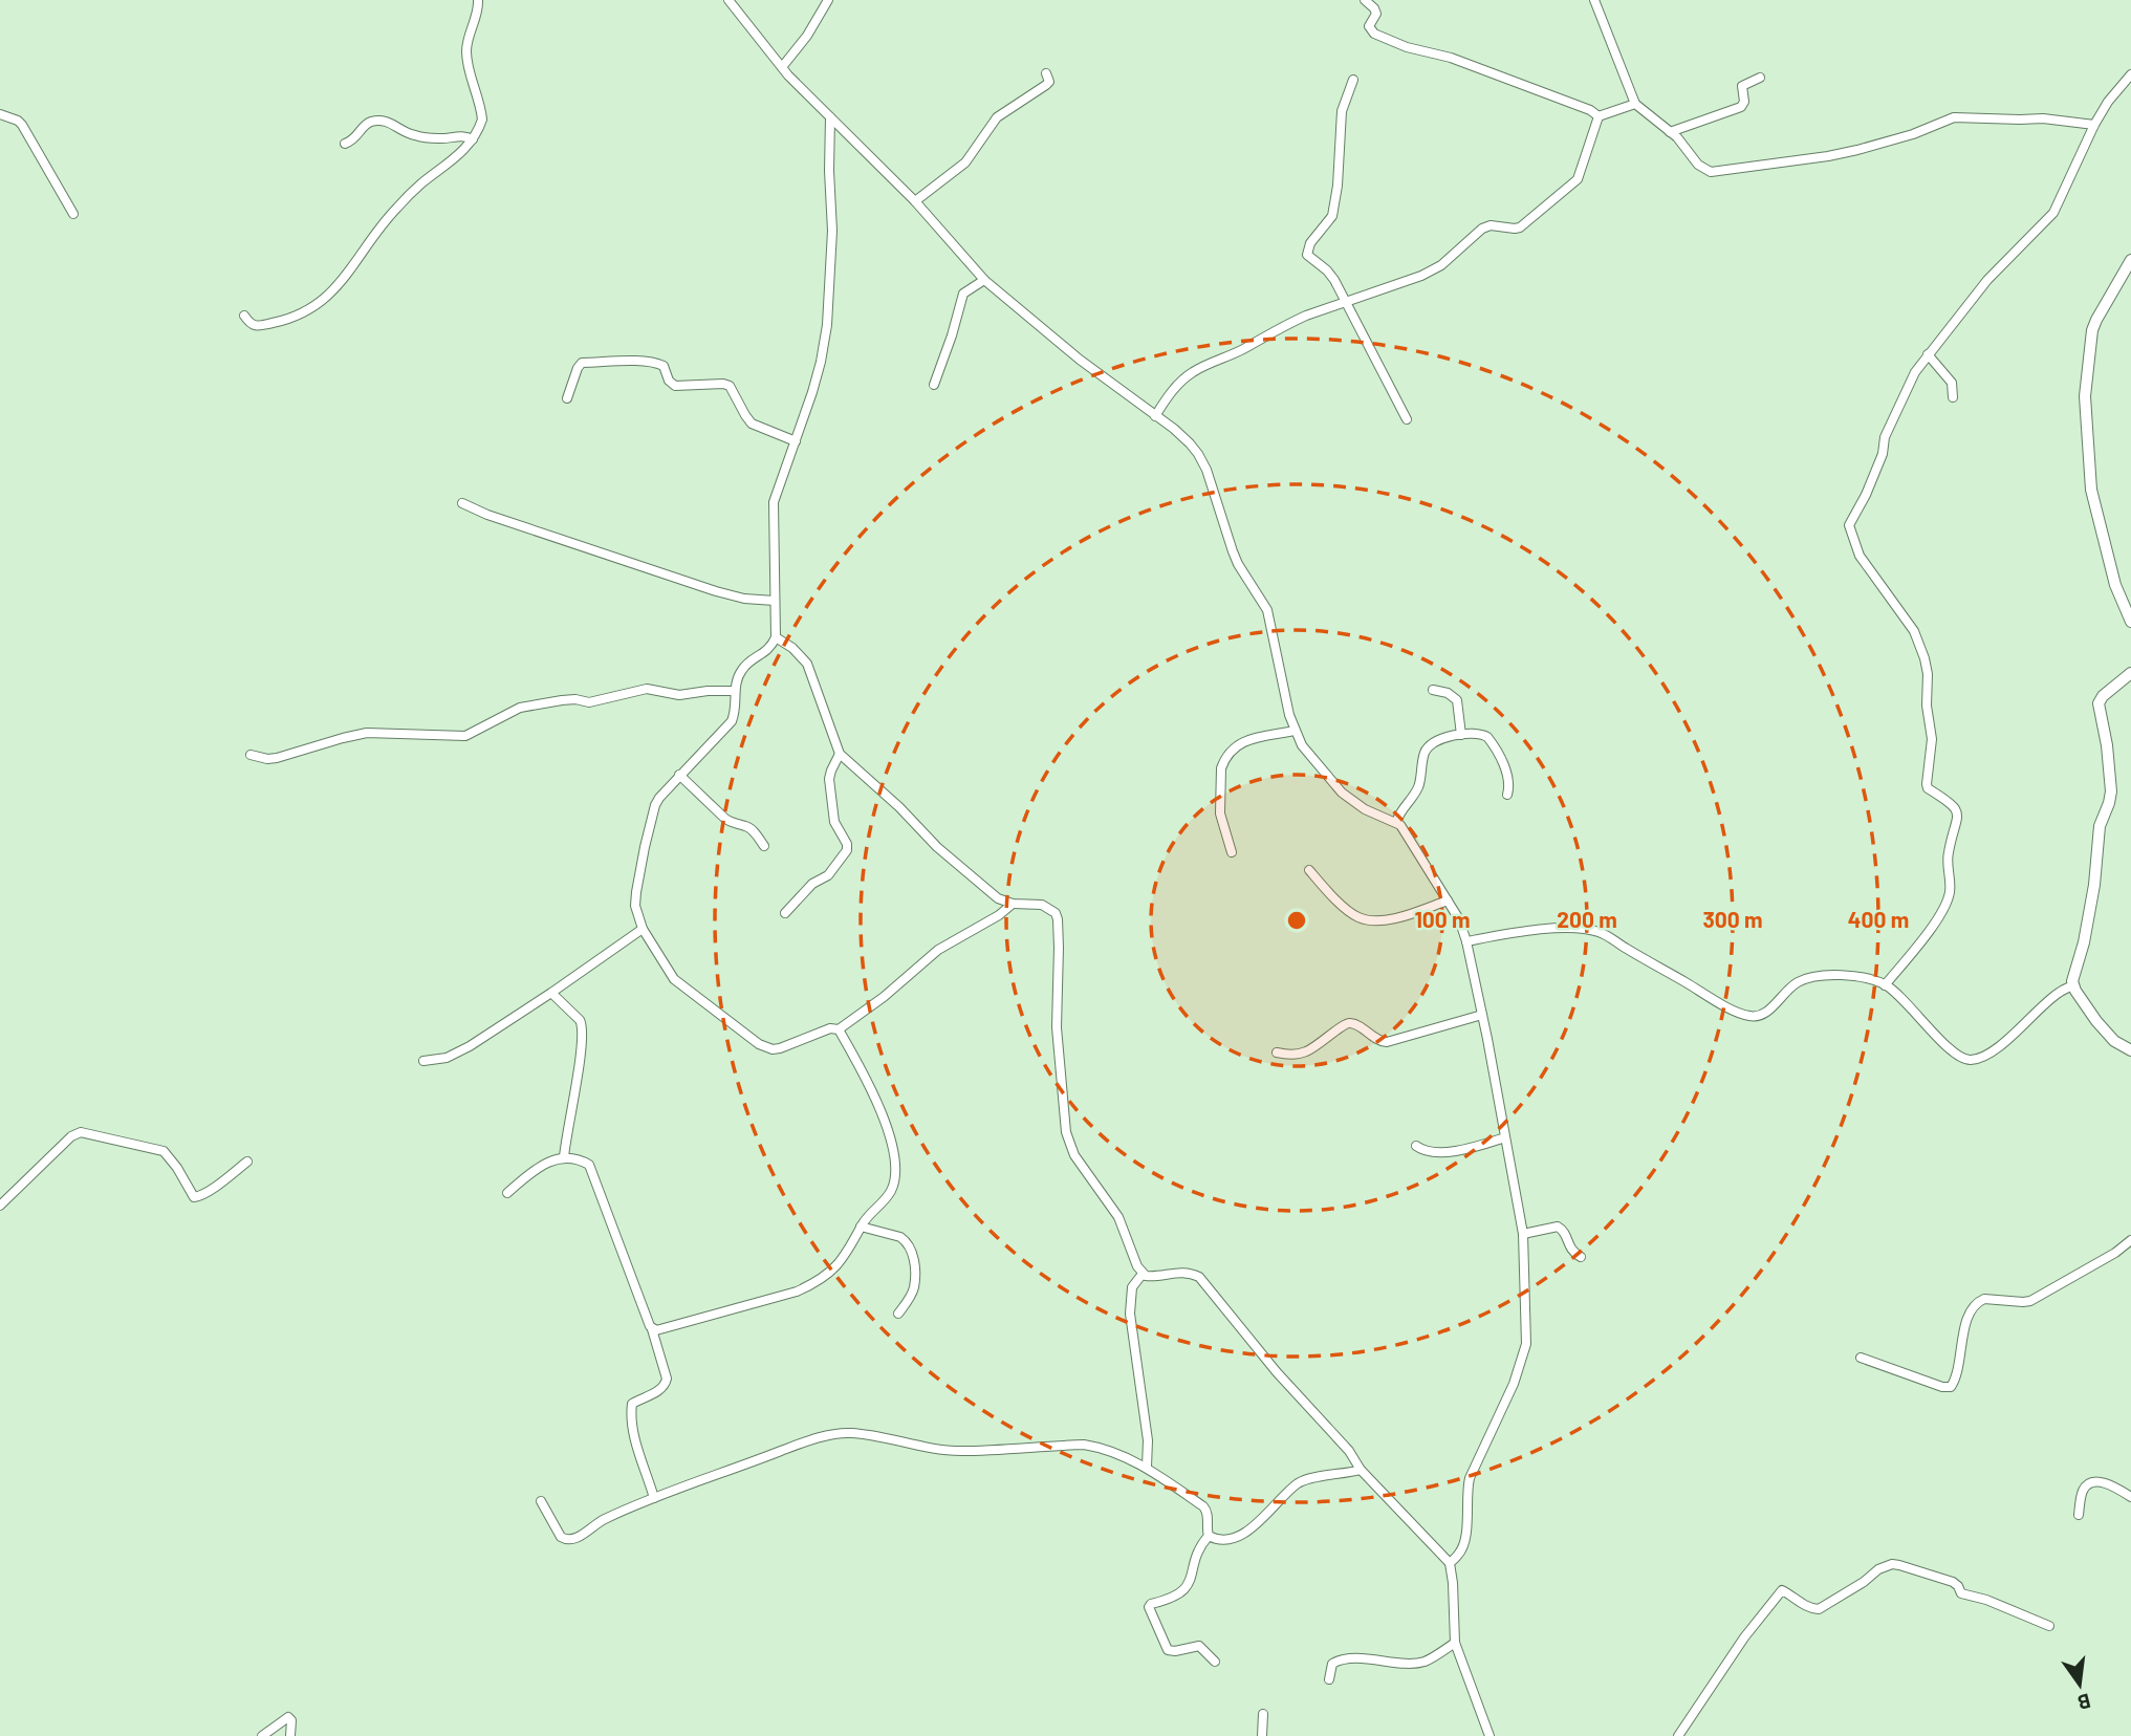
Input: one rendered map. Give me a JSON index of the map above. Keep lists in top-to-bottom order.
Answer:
{
  "north": "bottom",
  "rings": [
    "100 m",
    "200 m",
    "300 m",
    "400 m"
  ]
}
